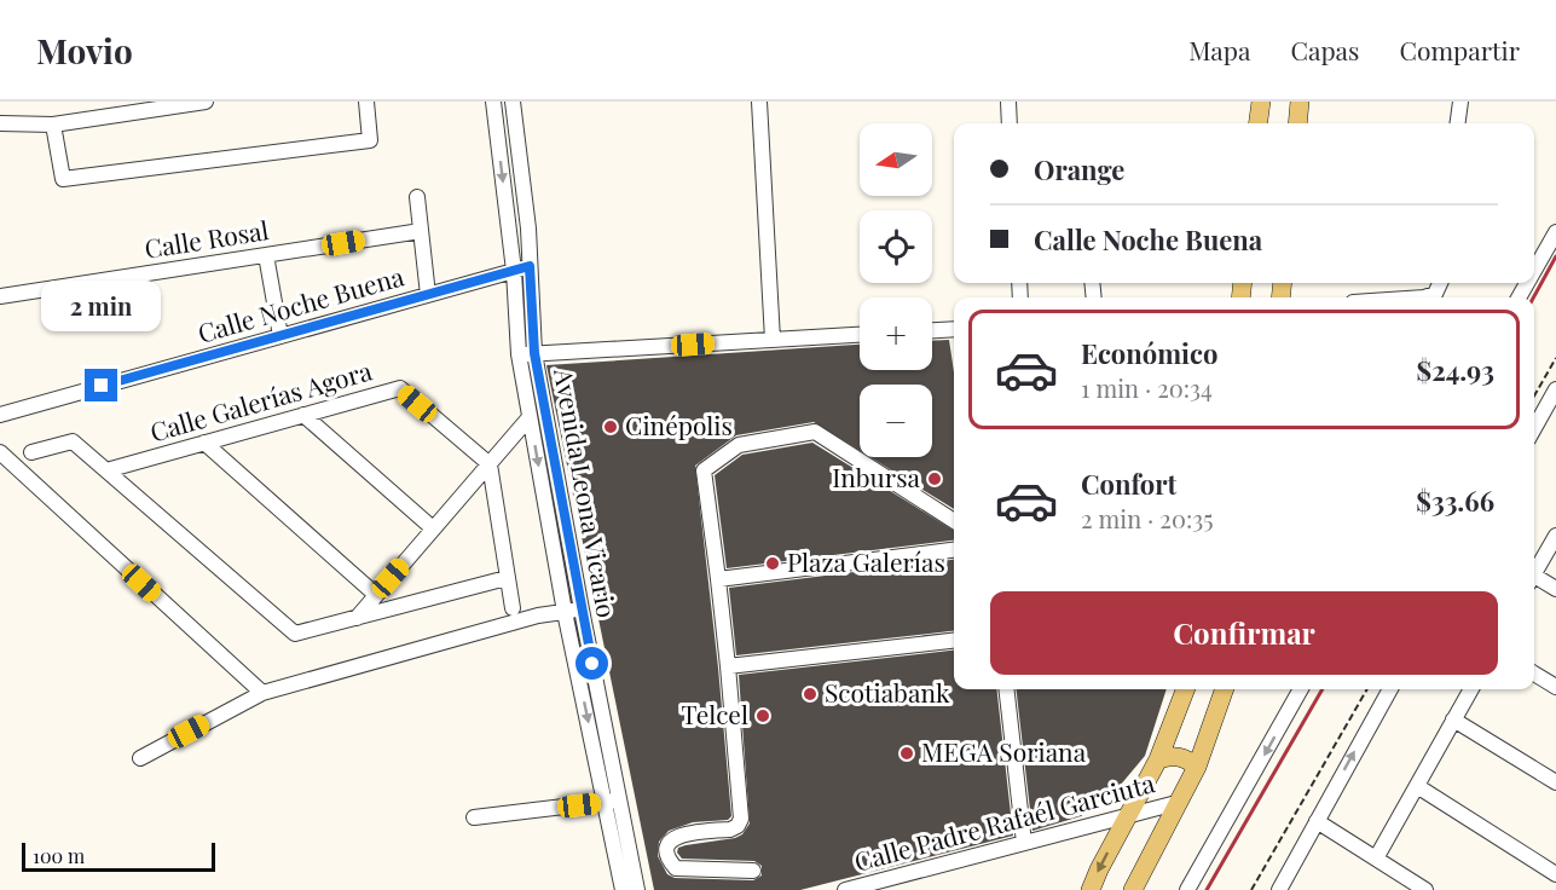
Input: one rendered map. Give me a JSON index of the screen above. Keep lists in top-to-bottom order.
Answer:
{
  "streets": {
    "street": [
      "Calle Rosal",
      "Calle Noche Buena",
      "Calle Galerías Agora",
      "Avenida Leona Vicario",
      "Calle Padre Rafaél Garciuta"
    ]
  },
  "crossings": [
    ["Calle Noche Buena", "Avenida Leona Vicario"]
  ],
  "places": [
    "Cinépolis",
    "Inbursa",
    "Plaza Galerías",
    "Scotiabank",
    "Telcel",
    "MEGA Soriana"
  ],
  "scale_bar": "100 m",
  "north": "left",
  "page": {
    "header": "Movio",
    "nav": ["Mapa", "Capas", "Compartir"],
    "map_buttons": ["+", "−"],
    "banner": ["Orange", "Calle Noche Buena"],
    "bubble": "2 min",
    "list": [
      {
        "name": "Económico",
        "note": "1 min · 20:34",
        "value": "$24.93"
      },
      {
        "name": "Confort",
        "note": "2 min · 20:35",
        "value": "$33.66"
      }
    ],
    "buttons": "Confirmar",
    "scale": "100 m"
  }
}
